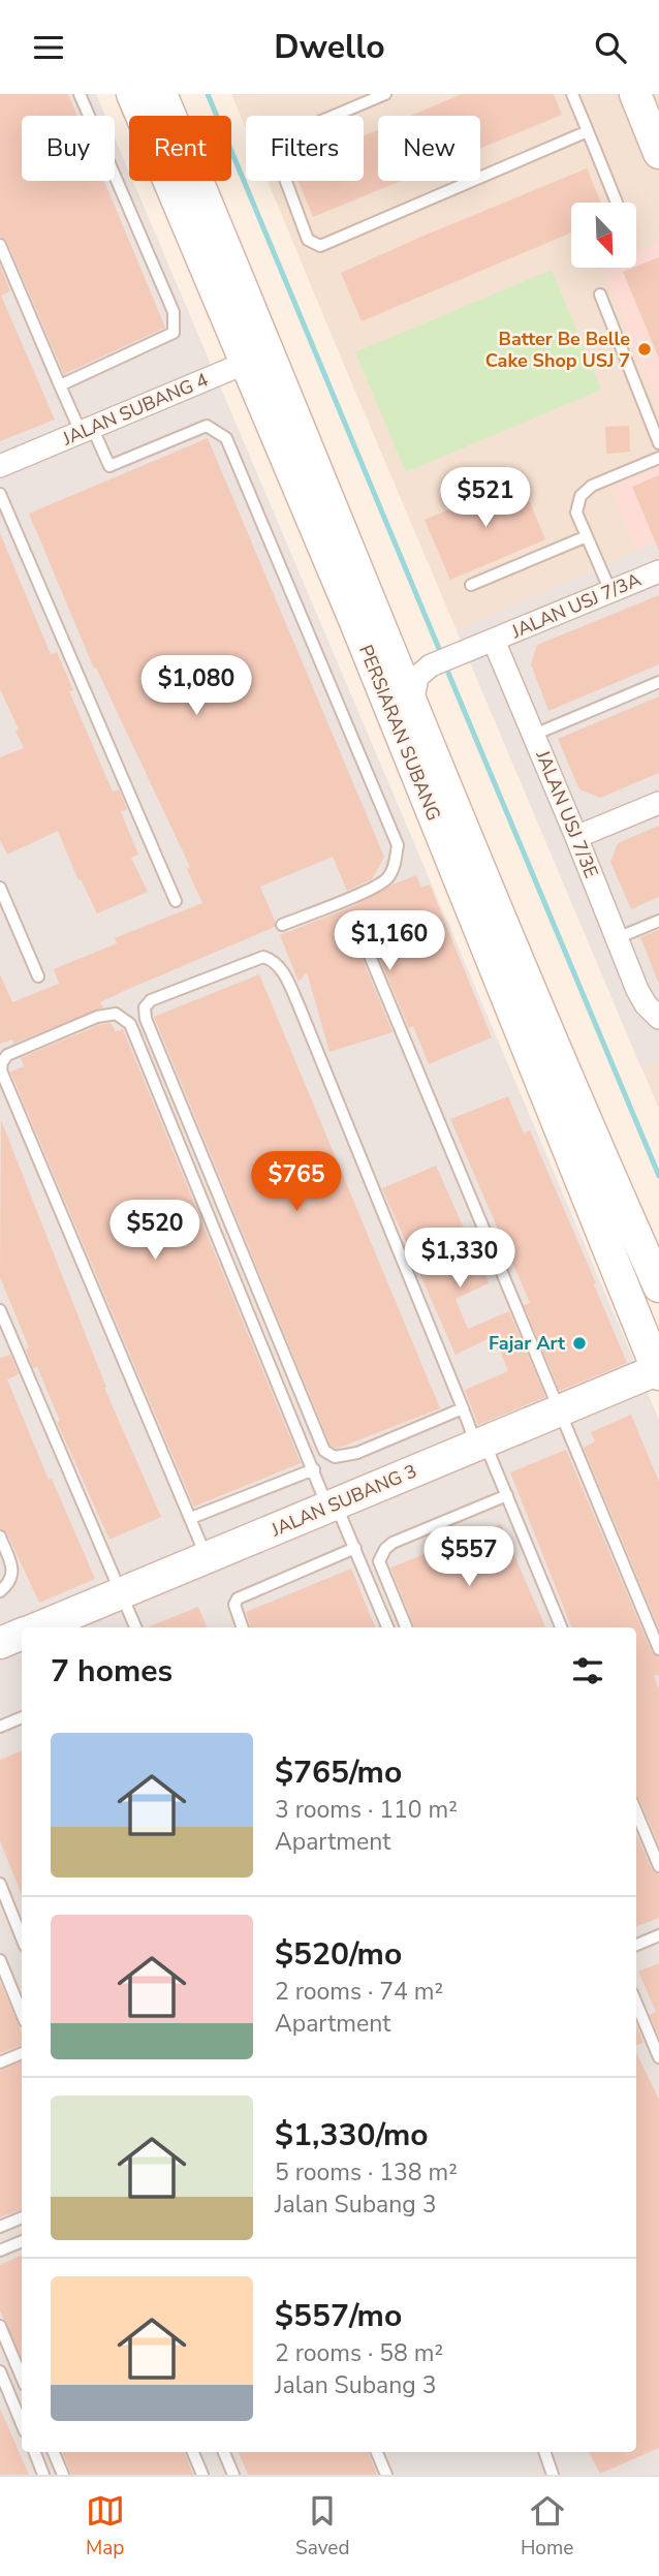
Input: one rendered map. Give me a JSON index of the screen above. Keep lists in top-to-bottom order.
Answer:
{
  "streets": {
    "street": [
      "JALAN SUBANG 4",
      "JALAN USJ 7/3A",
      "PERSIARAN SUBANG",
      "JALAN USJ 7/3E",
      "JALAN SUBANG 3"
    ]
  },
  "crossings": [
    ["JALAN SUBANG 4", "PERSIARAN SUBANG"],
    ["JALAN USJ 7/3A", "JALAN USJ 7/3E"],
    ["PERSIARAN SUBANG", "JALAN SUBANG 3"]
  ],
  "places": ["Batter Be Belle Cake Shop USJ 7", "Fajar Art"],
  "north": "bottom right",
  "page": {
    "header": "Dwello",
    "chip": [
      "Buy",
      "Rent",
      "Filters",
      "New"
    ],
    "price": [
      "$521",
      "$1,080",
      "$1,160",
      "$765",
      "$520",
      "$1,330",
      "$557"
    ],
    "heading": "7 homes",
    "list": [
      {
        "name": "$765/mo",
        "note": "3 rooms · 110 m² · Apartment"
      },
      {
        "name": "$520/mo",
        "note": "2 rooms · 74 m² · Apartment"
      },
      {
        "name": "$1,330/mo",
        "note": "5 rooms · 138 m² · Jalan Subang 3"
      },
      {
        "name": "$557/mo",
        "note": "2 rooms · 58 m² · Jalan Subang 3"
      }
    ],
    "tabs": ["Map", "Saved", "Home"]
  }
}
